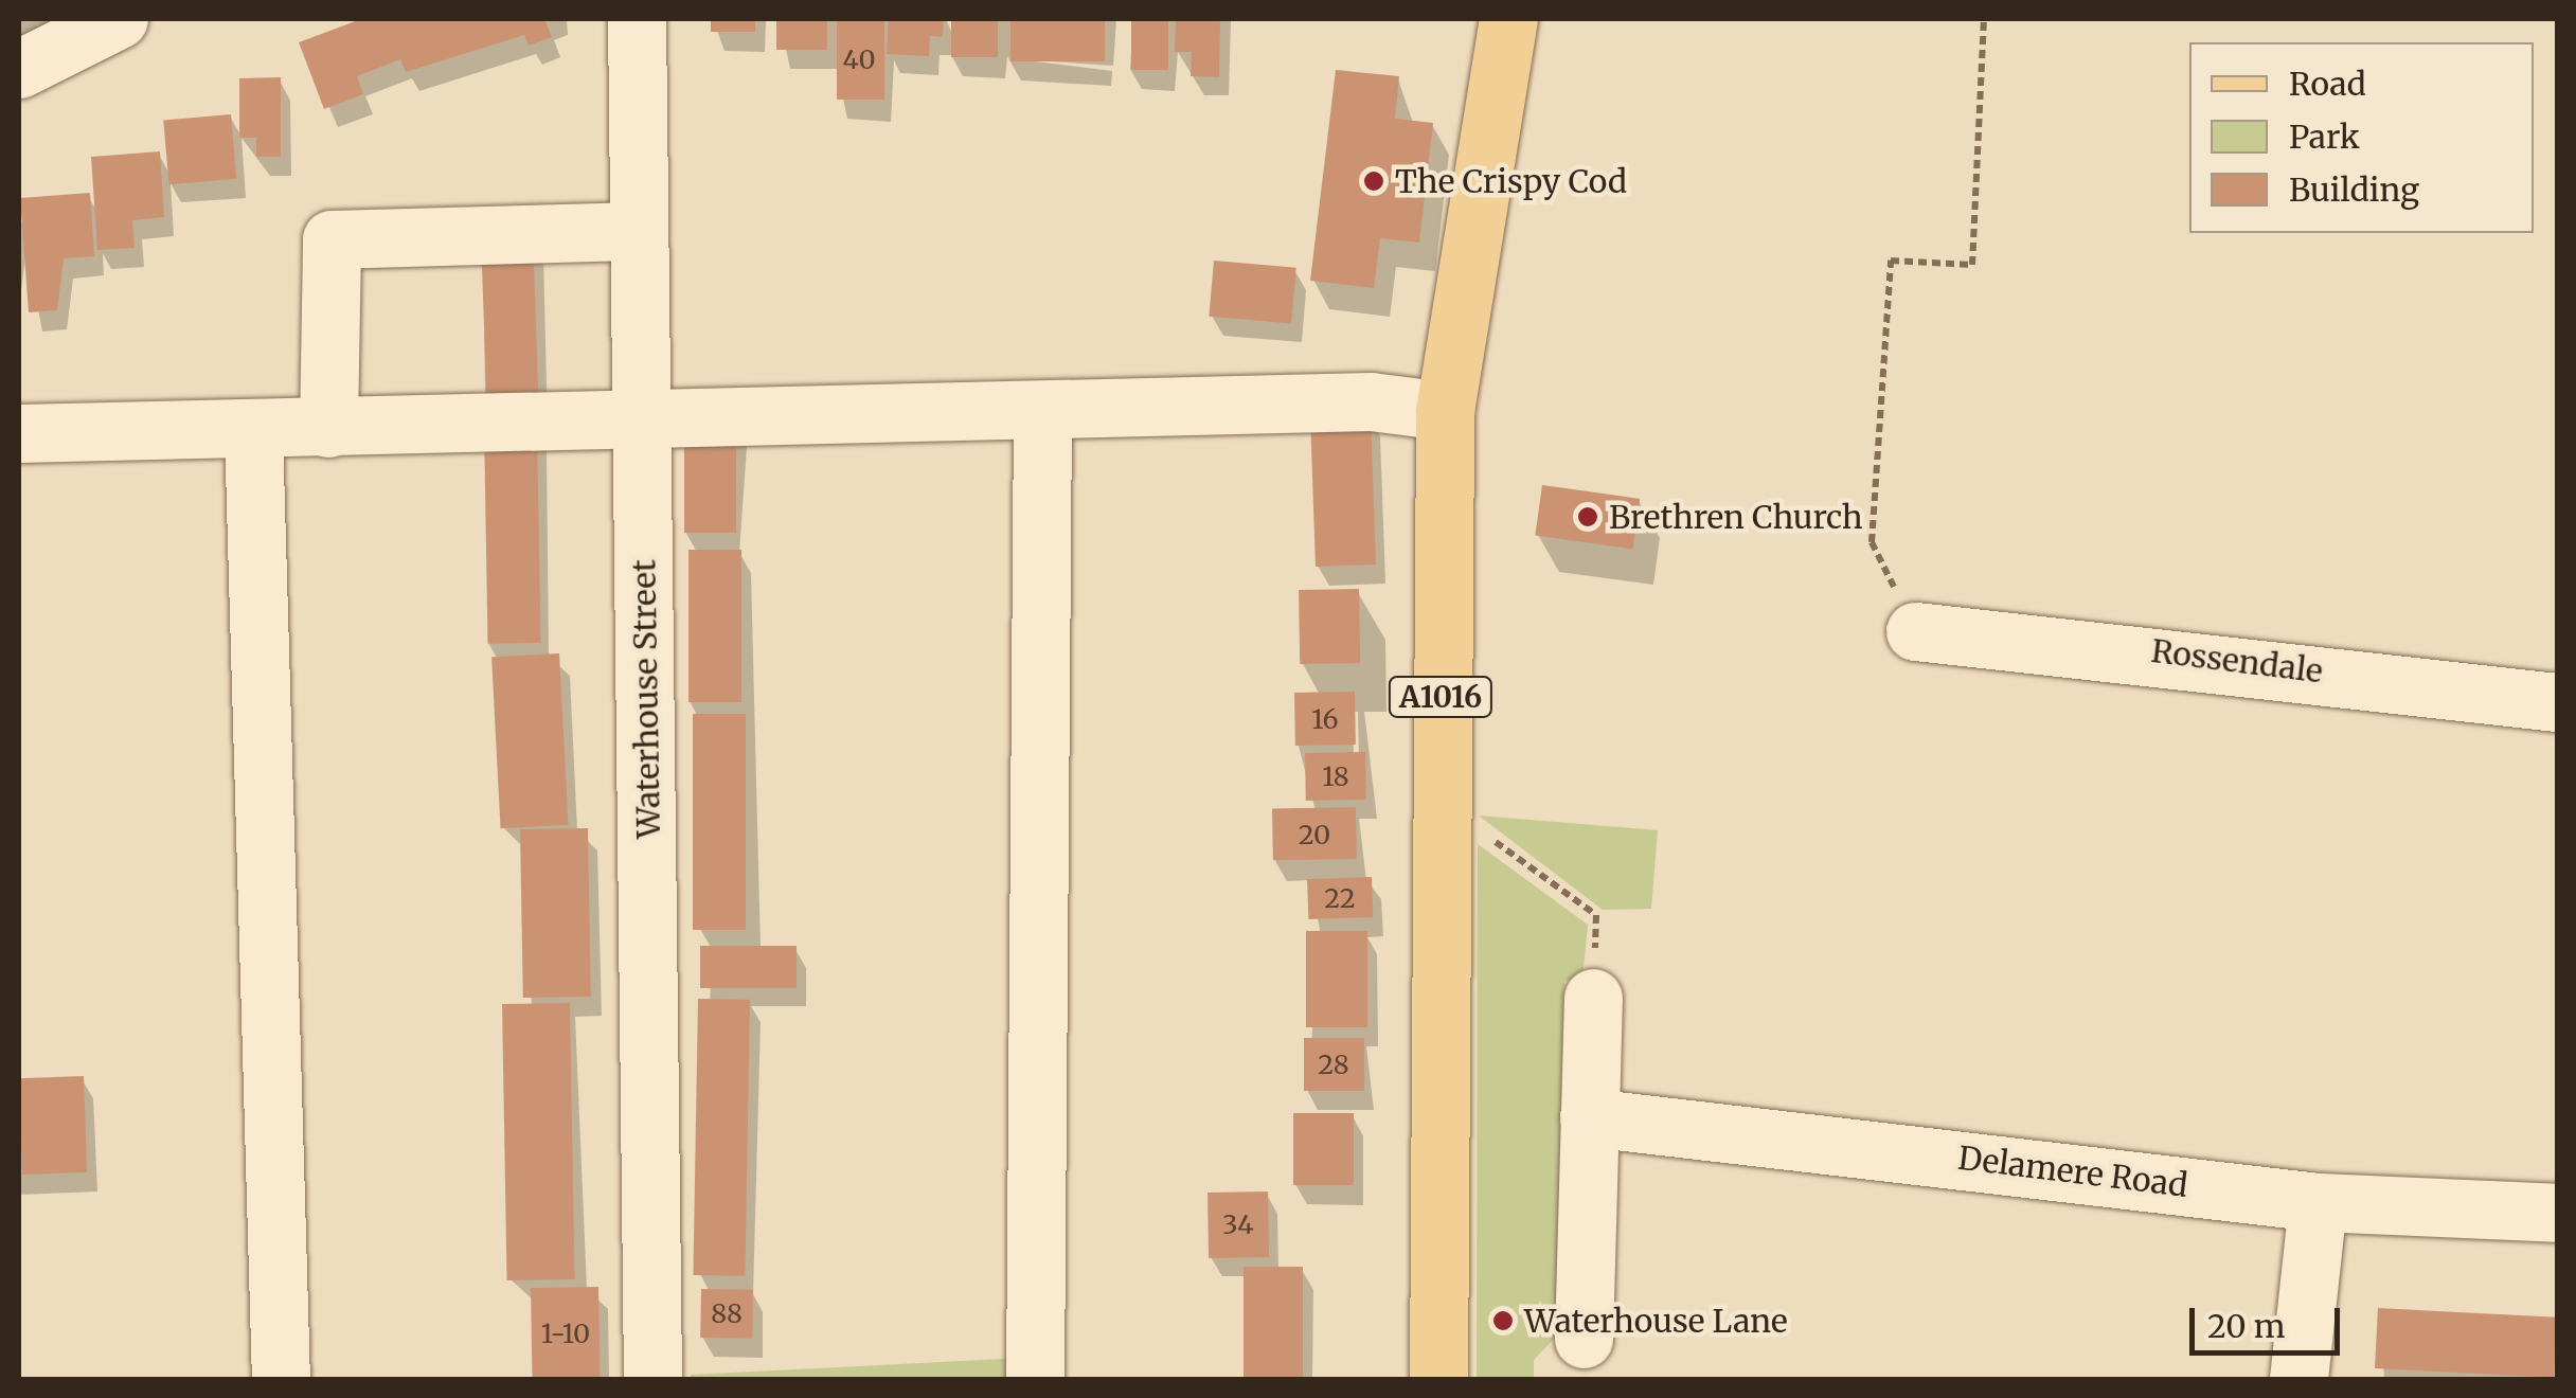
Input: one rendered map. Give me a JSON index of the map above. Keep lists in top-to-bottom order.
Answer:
{
  "streets": {
    "main road": ["A1016"],
    "street": ["Rossendale", "Waterhouse Street", "Delamere Road"]
  },
  "places": ["The Crispy Cod", "Brethren Church", "Waterhouse Lane"],
  "house_numbers": [
    "40",
    "16",
    "18",
    "20",
    "22",
    "28",
    "34",
    "88",
    "1-10"
  ],
  "legend": ["Road", "Park", "Building"],
  "scale_bar": "20 m"
}
